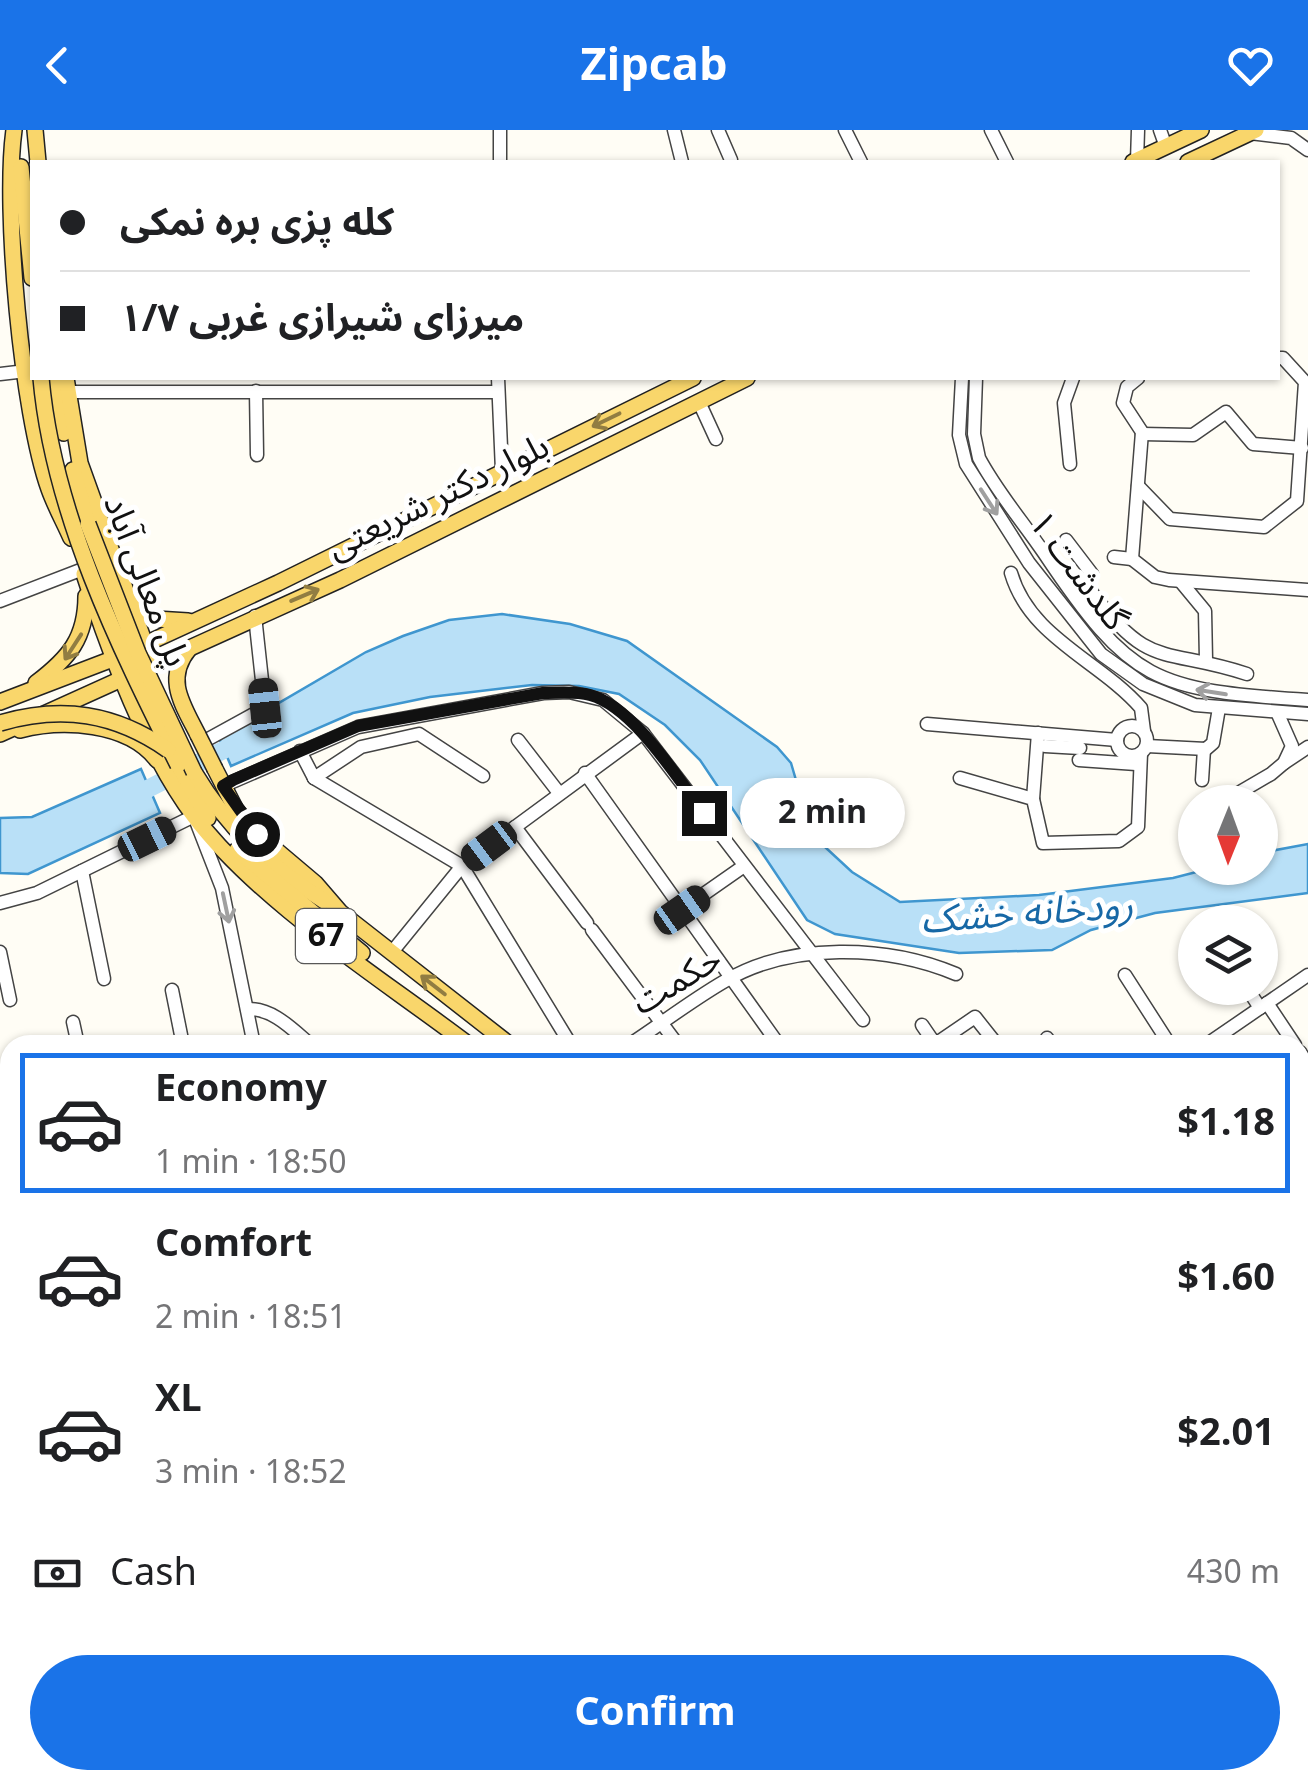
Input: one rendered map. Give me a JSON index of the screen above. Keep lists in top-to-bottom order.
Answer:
{
  "streets": {
    "main road": ["بلوار دکتر شریعتی", "پل معالی آباد", "67"],
    "street": ["گلدشت ۱", "حکمت"]
  },
  "crossings": [
    ["پل معالی آباد", "67"]
  ],
  "water": ["رودخانه خشک"],
  "north": "bottom",
  "page": {
    "header": "Zipcab",
    "banner": ["کله پزی بره نمکی", "۱/۷ میرزای شیرازی غربی"],
    "bubble": "2 min",
    "list": [
      {
        "name": "Economy",
        "note": "1 min · 18:50",
        "value": "$1.18"
      },
      {
        "name": "Comfort",
        "note": "2 min · 18:51",
        "value": "$1.60"
      },
      {
        "name": "XL",
        "note": "3 min · 18:52",
        "value": "$2.01"
      }
    ],
    "pay": ["Cash", "430 m"],
    "buttons": "Confirm"
  }
}
